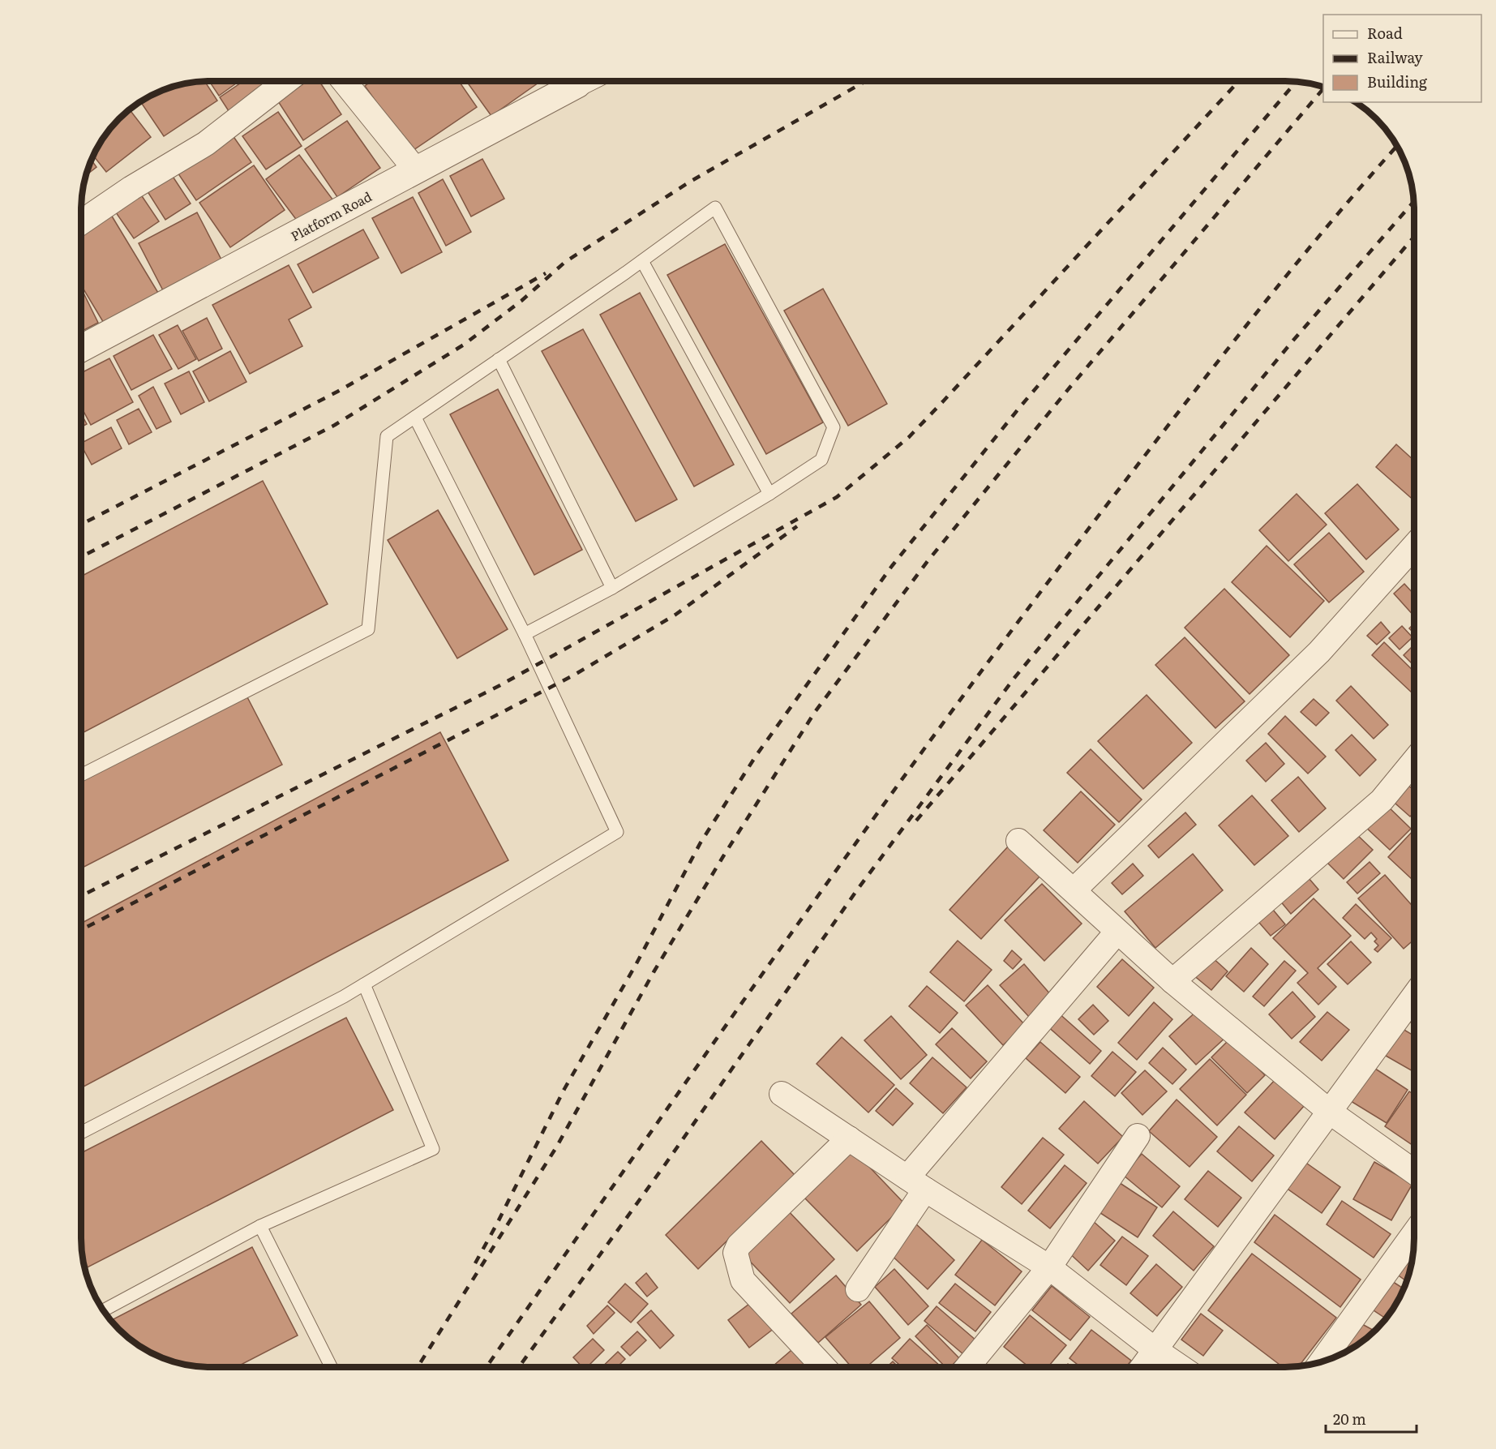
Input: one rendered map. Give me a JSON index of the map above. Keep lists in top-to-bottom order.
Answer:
{
  "streets": {
    "street": ["Platform Road"]
  },
  "legend": ["Road", "Railway", "Building"],
  "scale_bar": "20 m"
}
